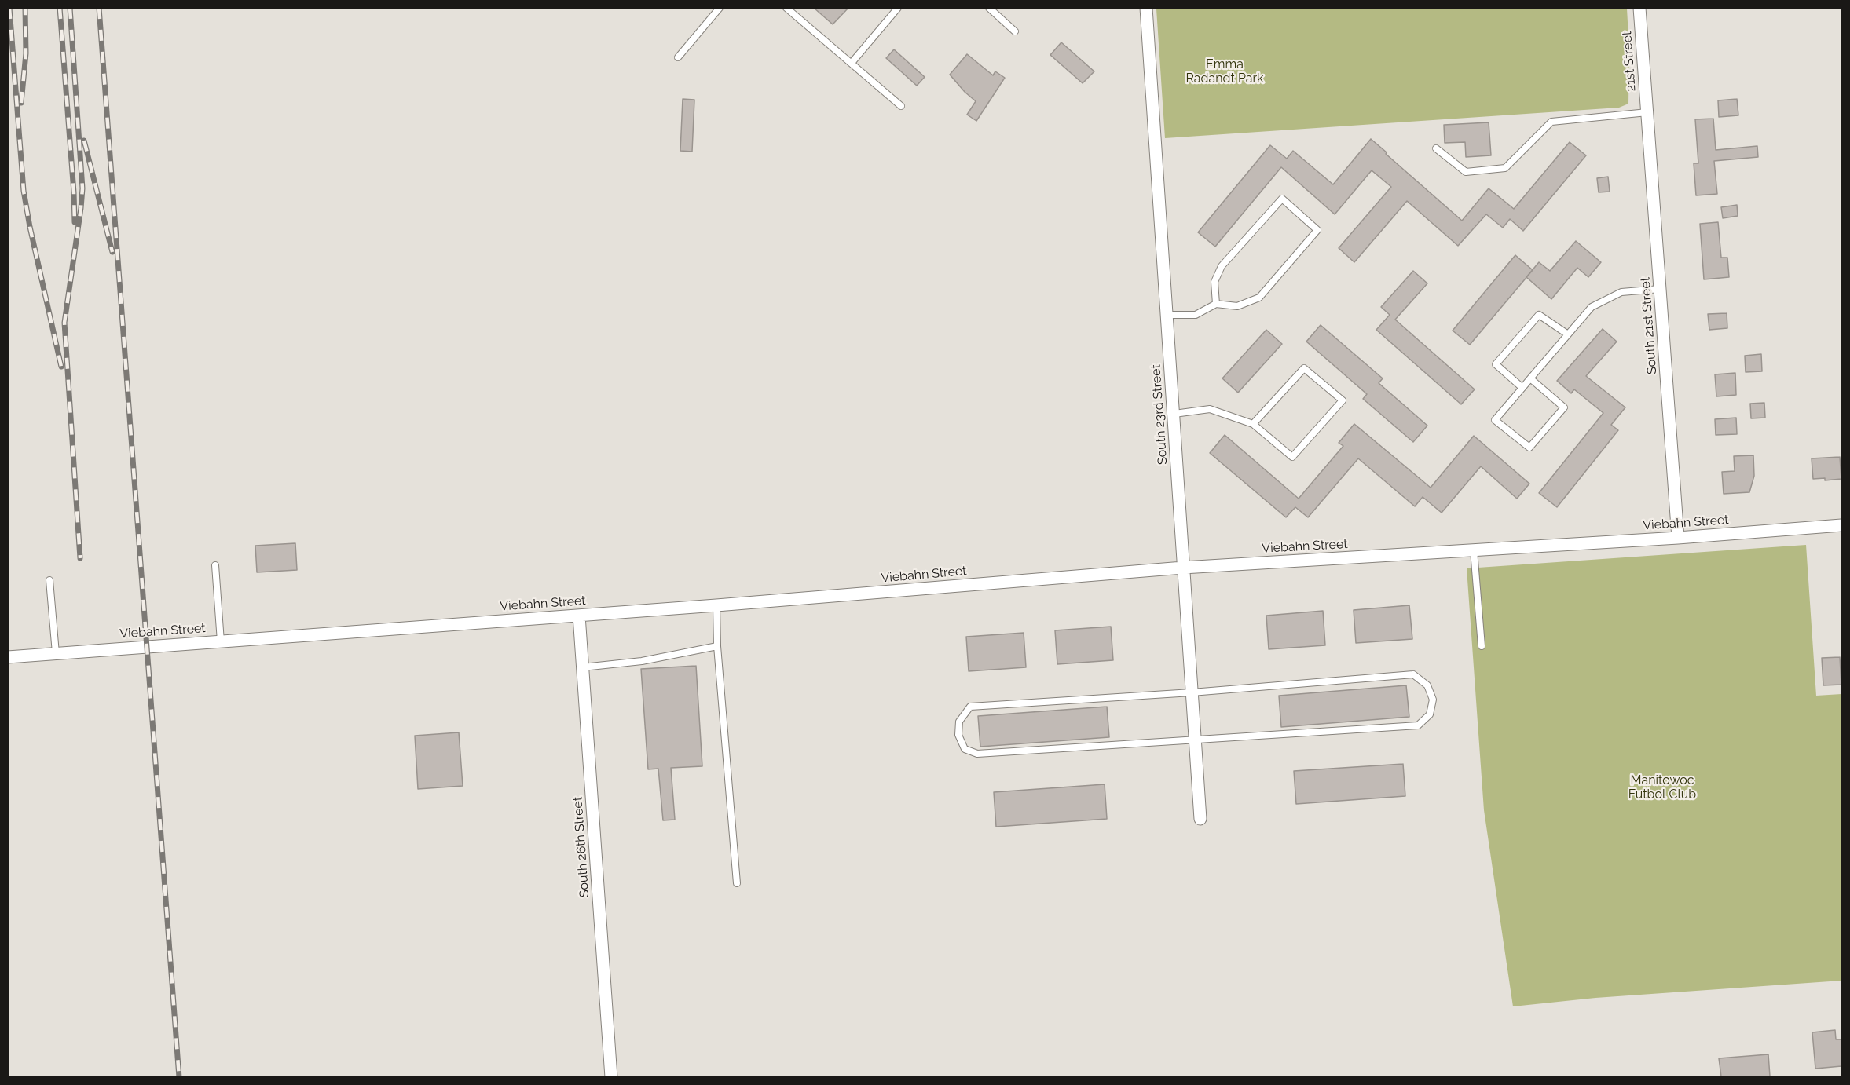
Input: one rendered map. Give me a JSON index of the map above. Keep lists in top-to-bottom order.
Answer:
{
  "streets": {
    "street": [
      "21st Street",
      "South 21st Street",
      "South 23rd Street",
      "Viebahn Street",
      "South 26th Street"
    ]
  },
  "crossings": [
    ["21st Street", "South 21st Street"],
    ["South 21st Street", "Viebahn Street"],
    ["South 23rd Street", "Viebahn Street"],
    ["Viebahn Street", "South 26th Street"]
  ],
  "parks": ["Emma Radandt Park", "Manitowoc Futbol Club"]
}
